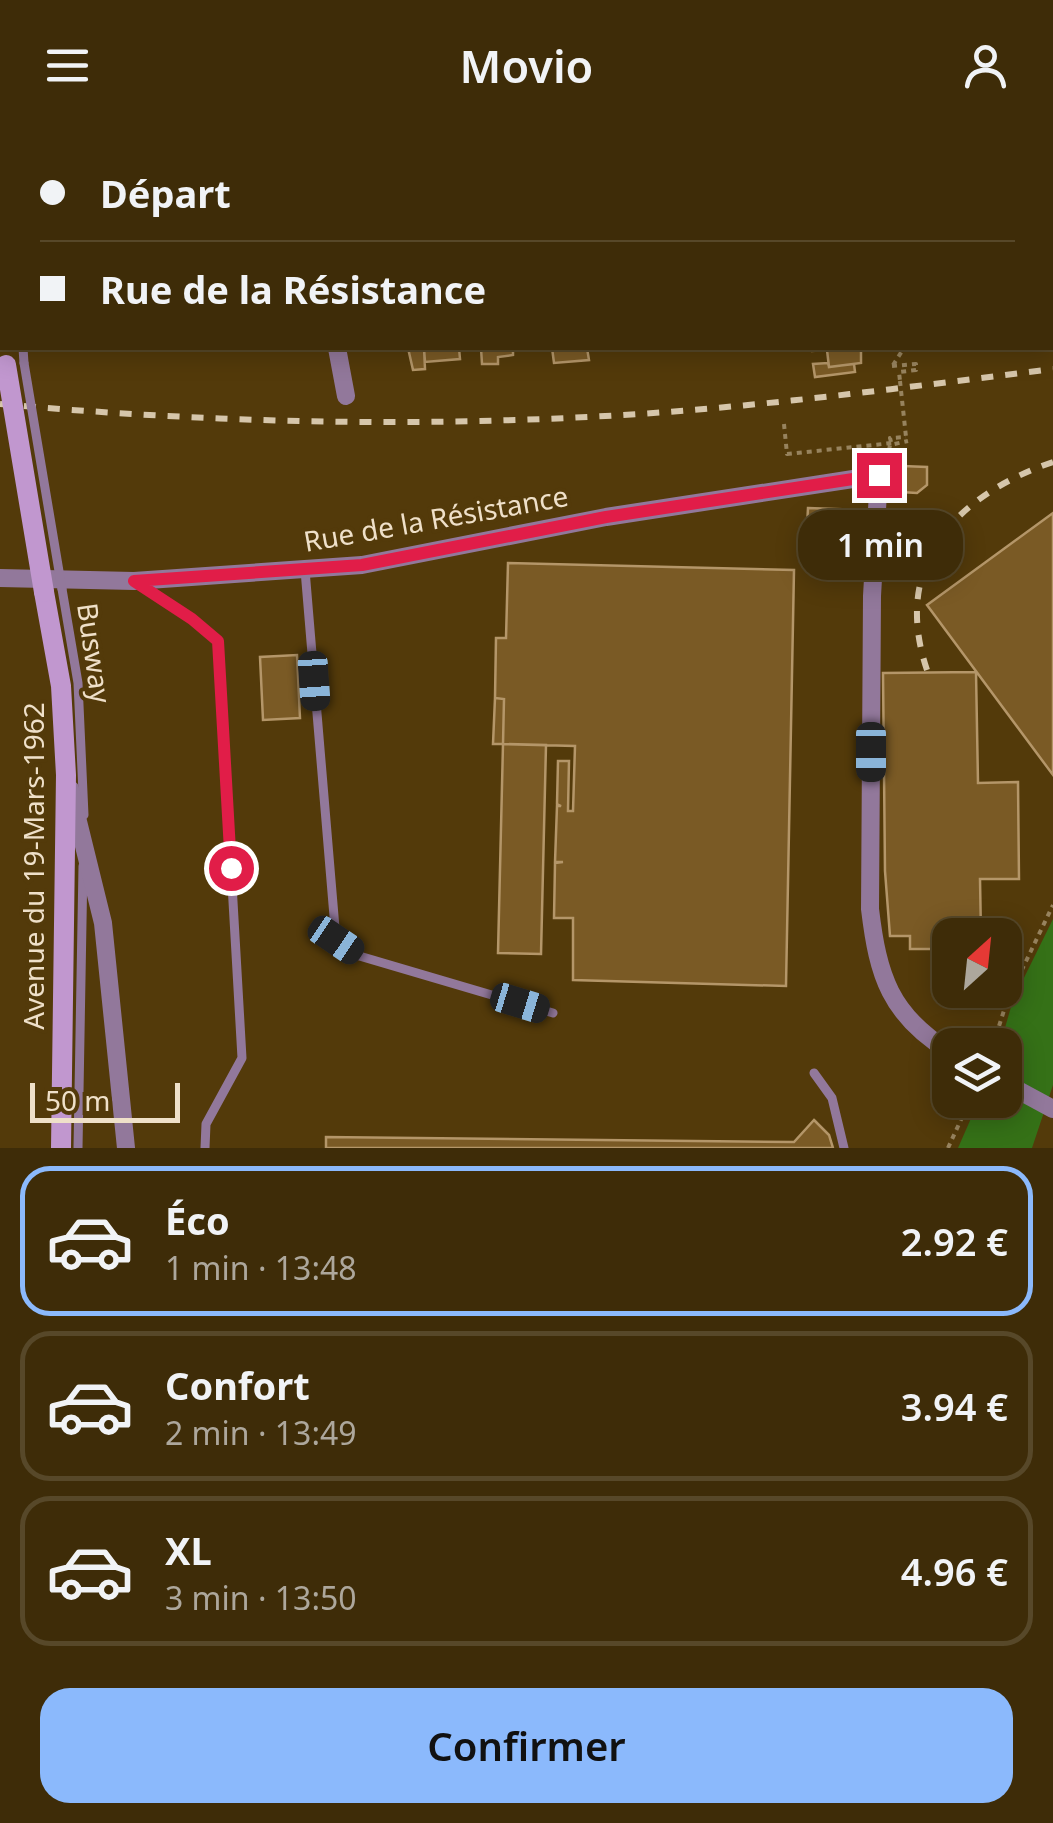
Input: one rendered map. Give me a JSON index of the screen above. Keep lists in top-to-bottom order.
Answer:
{
  "streets": {
    "main road": ["Avenue du 19-Mars-1962"],
    "street": ["Rue de la Résistance"],
    "lane": ["Busway"]
  },
  "crossings": [
    ["Busway", "Avenue du 19-Mars-1962"]
  ],
  "scale_bar": "50 m",
  "north": "top right",
  "page": {
    "header": "Movio",
    "banner": ["Départ", "Rue de la Résistance"],
    "bubble": "1 min",
    "scale": "50 m",
    "list": [
      {
        "name": "Éco",
        "note": "1 min · 13:48",
        "value": "2.92 €"
      },
      {
        "name": "Confort",
        "note": "2 min · 13:49",
        "value": "3.94 €"
      },
      {
        "name": "XL",
        "note": "3 min · 13:50",
        "value": "4.96 €"
      }
    ],
    "buttons": "Confirmer"
  }
}
